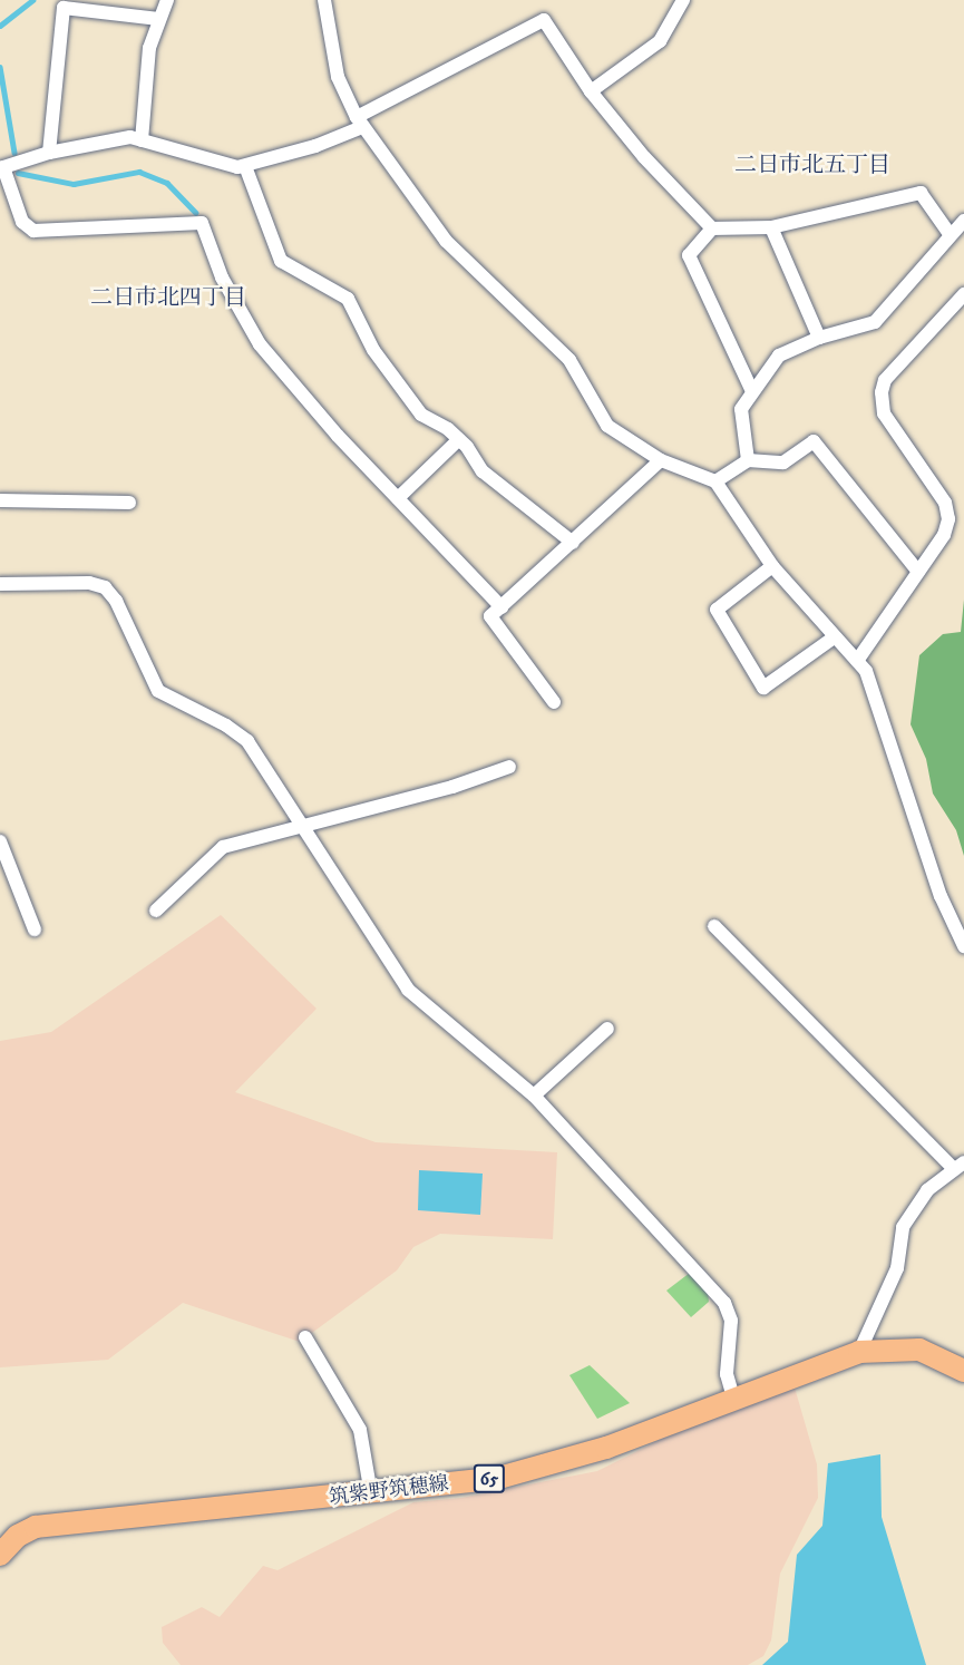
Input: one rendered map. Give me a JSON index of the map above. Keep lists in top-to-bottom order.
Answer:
{
  "streets": {
    "main road": ["65", "筑紫野筑穂線"]
  },
  "districts": ["二日市北五丁目", "二日市北四丁目"]
}
